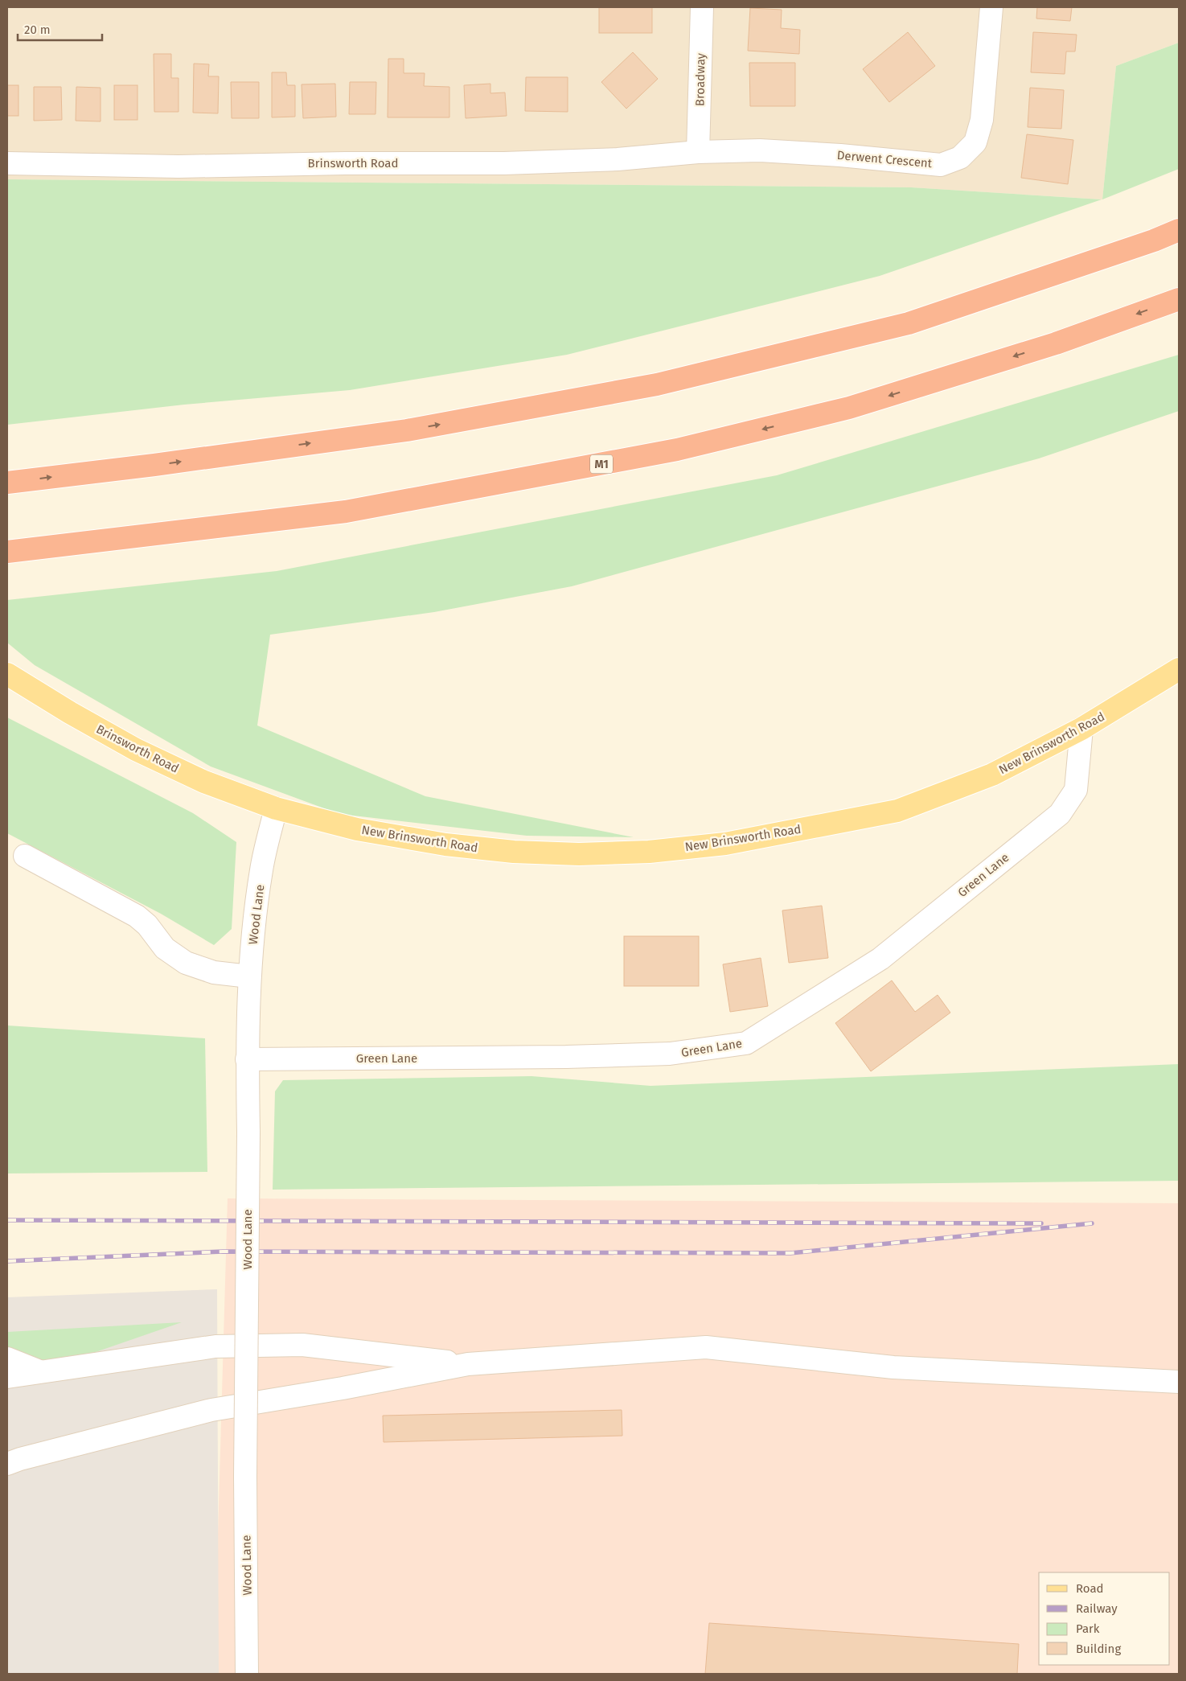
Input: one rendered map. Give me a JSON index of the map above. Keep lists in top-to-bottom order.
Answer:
{
  "streets": {
    "highway": ["M1"],
    "main road": ["Brinsworth Road", "New Brinsworth Road"],
    "street": [
      "Broadway",
      "Derwent Crescent",
      "Green Lane",
      "Wood Lane"
    ]
  },
  "crossings": [
    ["Broadway", "Derwent Crescent"],
    ["Broadway", "Brinsworth Road"],
    ["Derwent Crescent", "Brinsworth Road"],
    ["Brinsworth Road", "New Brinsworth Road"],
    ["Brinsworth Road", "Wood Lane"],
    ["New Brinsworth Road", "Green Lane"],
    ["New Brinsworth Road", "Wood Lane"],
    ["Green Lane", "Wood Lane"]
  ],
  "legend": [
    "Road",
    "Railway",
    "Park",
    "Building"
  ],
  "scale_bar": "20 m"
}
